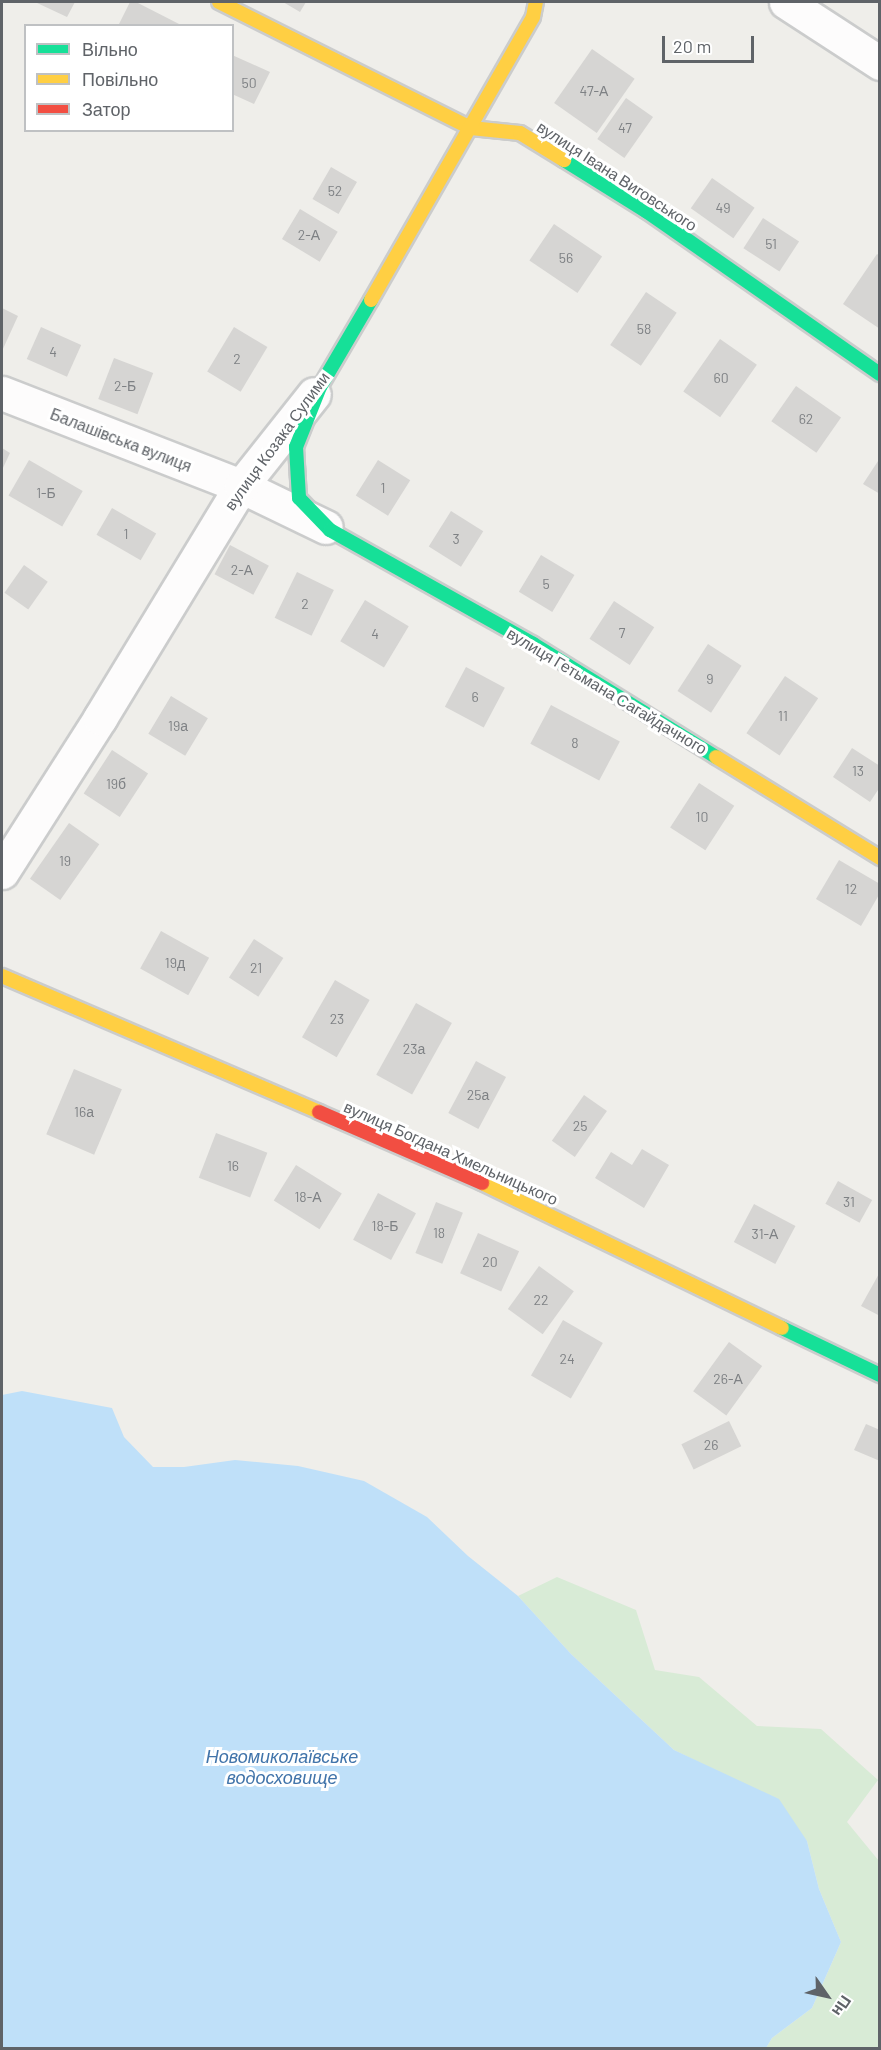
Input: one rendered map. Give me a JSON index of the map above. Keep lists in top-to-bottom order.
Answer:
{
  "streets": {
    "street": [
      "вулиця Івана Виговського",
      "Балашівська вулиця",
      "вулиця Козака Сулими",
      "вулиця Гетьмана Сагайдачного",
      "вулиця Богдана Хмельницького"
    ]
  },
  "crossings": [
    ["вулиця Івана Виговського", "вулиця Козака Сулими"],
    ["Балашівська вулиця", "вулиця Козака Сулими"],
    ["Балашівська вулиця", "вулиця Гетьмана Сагайдачного"],
    ["вулиця Козака Сулими", "вулиця Гетьмана Сагайдачного"]
  ],
  "water": ["Новомиколаївське водосховище"],
  "house_numbers": [
    "50",
    "47-А",
    "47",
    "52",
    "49",
    "2-А",
    "51",
    "56",
    "58",
    "4",
    "2",
    "60",
    "2-Б",
    "62",
    "1",
    "1-Б",
    "1",
    "3",
    "2-А",
    "5",
    "2",
    "7",
    "4",
    "9",
    "6",
    "11",
    "19а",
    "8",
    "13",
    "19б",
    "10",
    "19",
    "12",
    "19д",
    "21",
    "23",
    "23а",
    "25а",
    "16а",
    "25",
    "16",
    "18-А",
    "31",
    "18-Б",
    "18",
    "31-А",
    "20",
    "22",
    "24",
    "26-А",
    "26"
  ],
  "legend": ["Вільно", "Повільно", "Затор"],
  "scale_bar": "20 m",
  "north": "bottom right"
}
